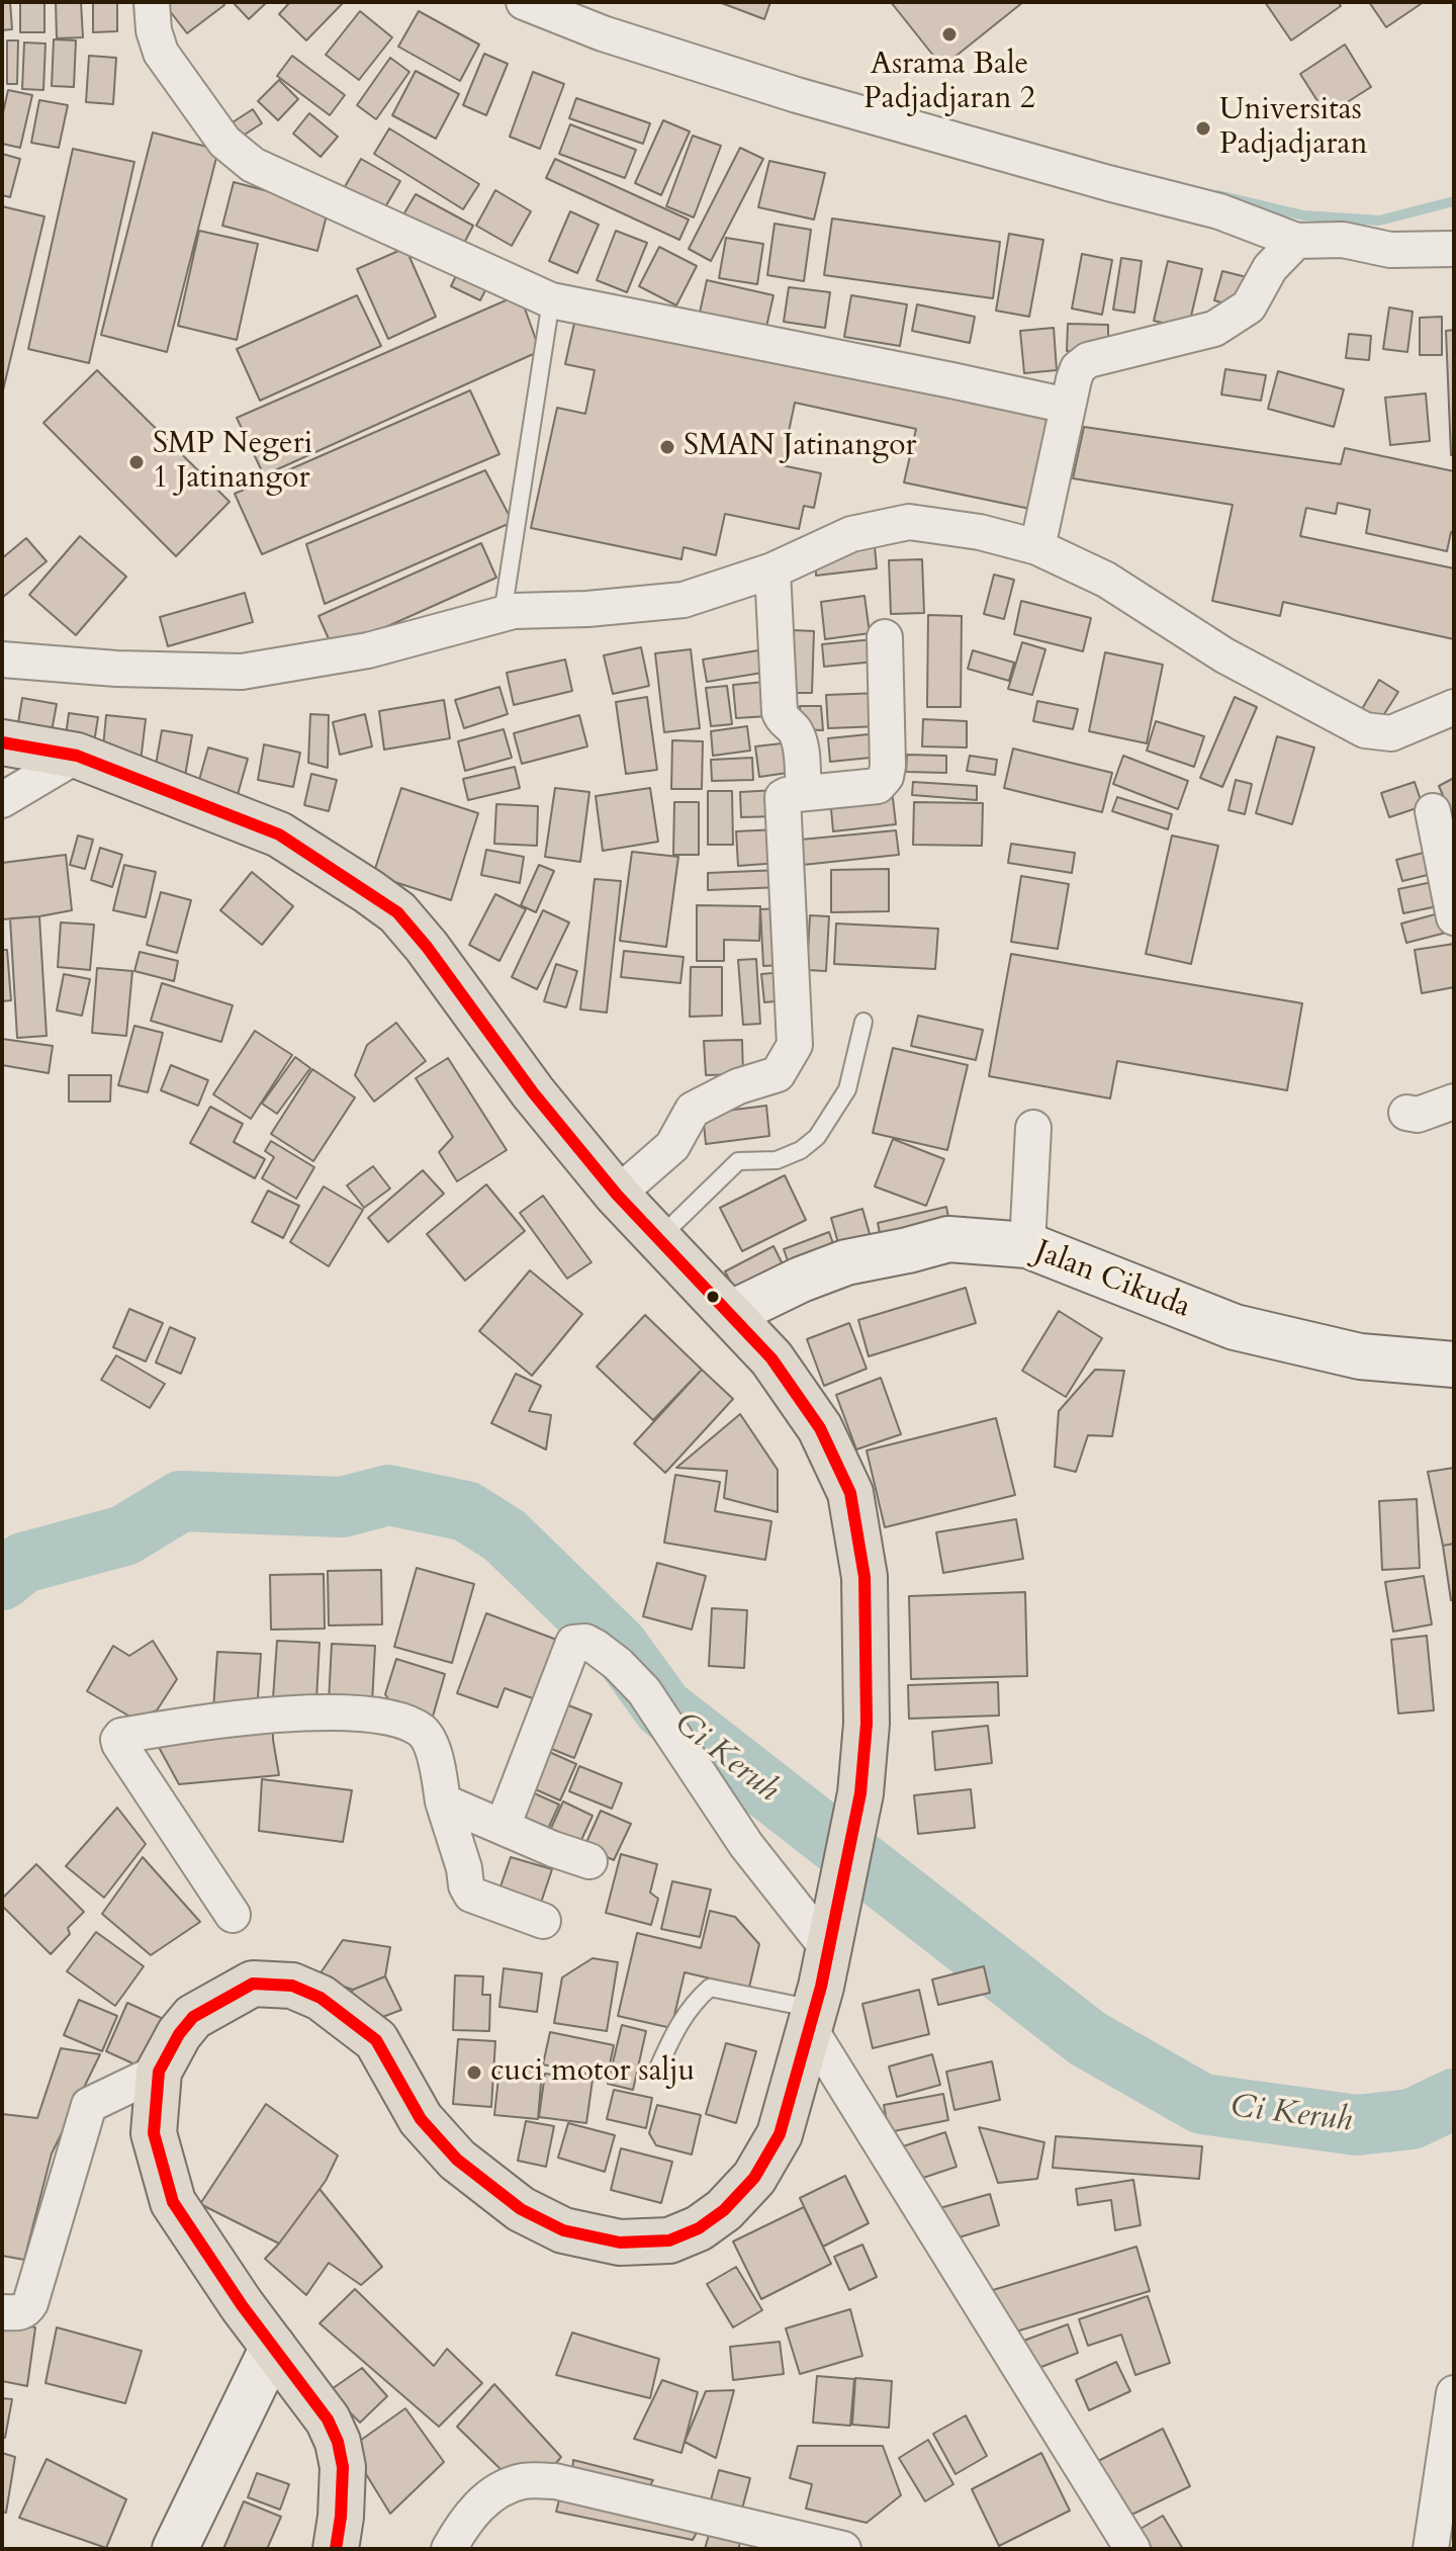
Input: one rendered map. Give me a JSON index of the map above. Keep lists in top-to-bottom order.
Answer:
{
  "streets": {
    "street": ["Jalan Cikuda"]
  },
  "water": ["Ci Keruh"],
  "places": [
    "Asrama Bale Padjadjaran 2",
    "Universitas Padjadjaran",
    "SMAN Jatinangor",
    "SMP Negeri 1 Jatinangor",
    "cuci motor salju"
  ]
}
